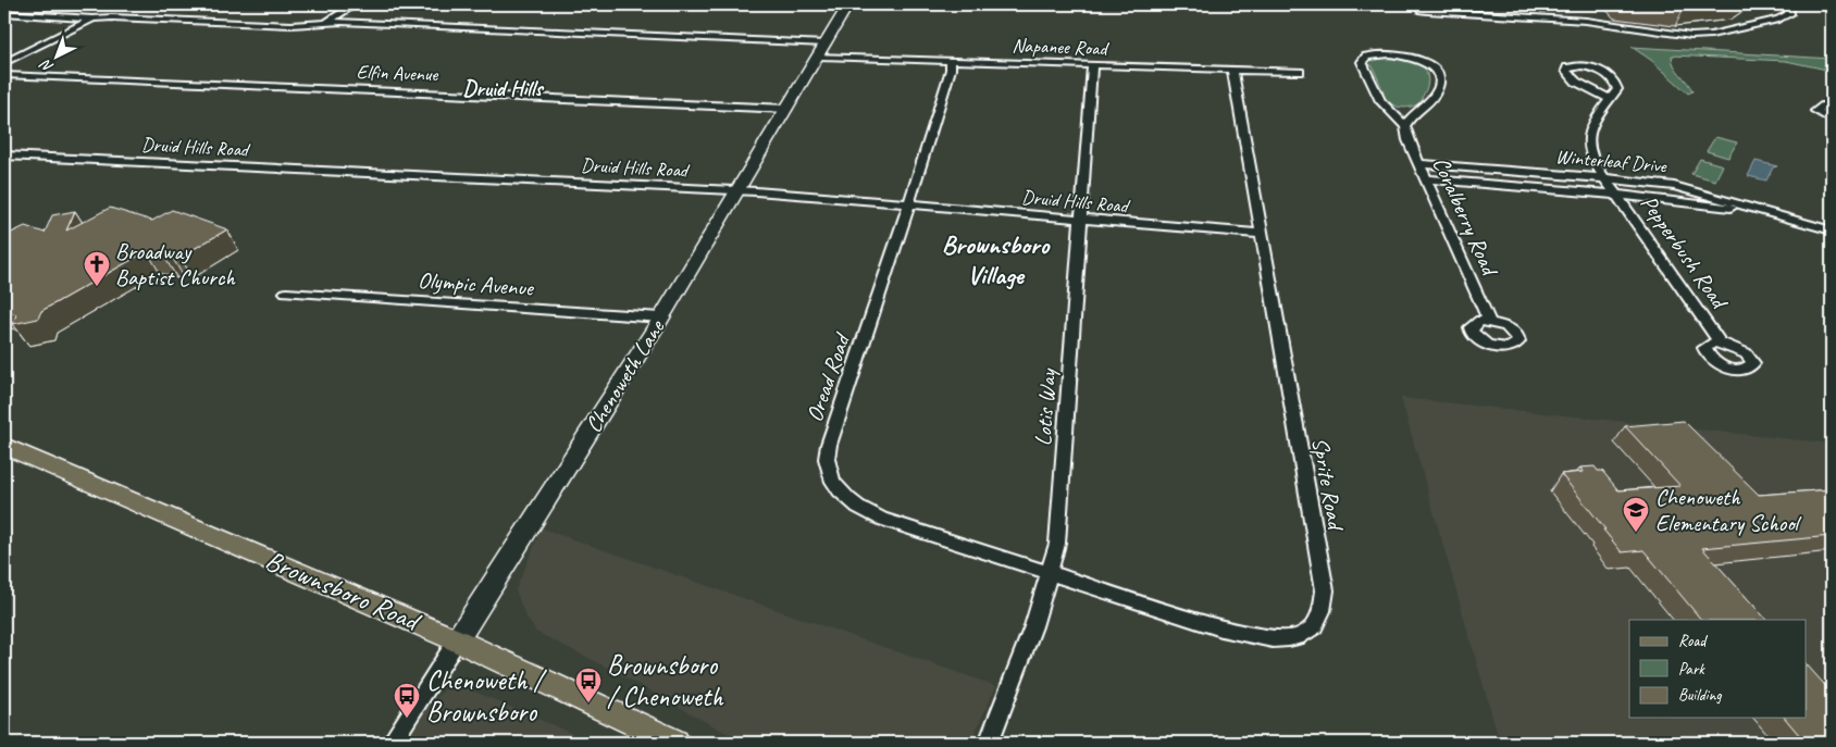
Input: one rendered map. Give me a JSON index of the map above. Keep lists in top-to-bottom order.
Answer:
{
  "streets": {
    "main road": ["Chenoweth Lane", "Brownsboro Road"],
    "street": [
      "Napanee Road",
      "Elfin Avenue",
      "Druid Hills Road",
      "Winterleaf Drive",
      "Coralberry Road",
      "Pepperbush Road",
      "Olympic Avenue",
      "Oread Road",
      "Lotis Way",
      "Sprite Road"
    ]
  },
  "crossings": [
    ["Napanee Road", "Chenoweth Lane"],
    ["Napanee Road", "Oread Road"],
    ["Napanee Road", "Lotis Way"],
    ["Napanee Road", "Sprite Road"],
    ["Elfin Avenue", "Chenoweth Lane"],
    ["Druid Hills Road", "Chenoweth Lane"],
    ["Druid Hills Road", "Oread Road"],
    ["Druid Hills Road", "Lotis Way"],
    ["Druid Hills Road", "Sprite Road"],
    ["Winterleaf Drive", "Coralberry Road"],
    ["Winterleaf Drive", "Pepperbush Road"],
    ["Olympic Avenue", "Chenoweth Lane"],
    ["Chenoweth Lane", "Brownsboro Road"],
    ["Oread Road", "Lotis Way"],
    ["Oread Road", "Sprite Road"],
    ["Lotis Way", "Sprite Road"]
  ],
  "districts": ["Druid Hills", "Brownsboro Village"],
  "places": {
    "church": ["Broadway Baptist Church"],
    "school or university": ["Chenoweth Elementary School"],
    "bus stop": ["Brownsboro / Chenoweth", "Chenoweth / Brownsboro"]
  },
  "legend": ["Road", "Park", "Building"],
  "north": "bottom left"
}
